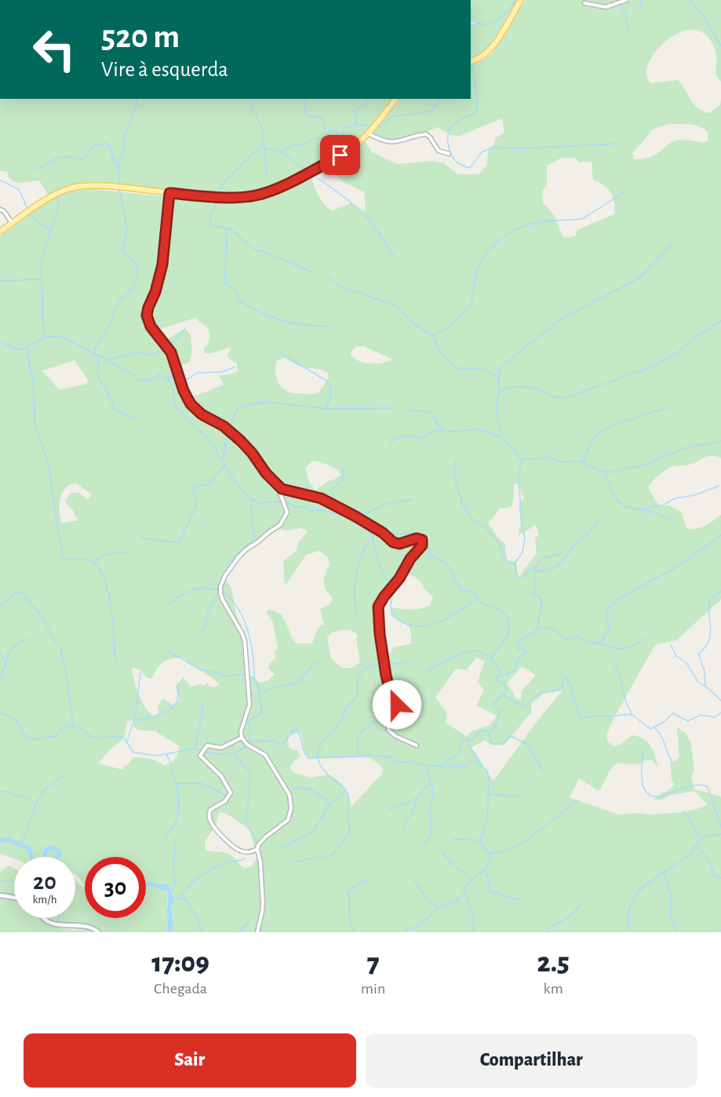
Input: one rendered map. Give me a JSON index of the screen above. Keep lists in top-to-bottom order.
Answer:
{
  "page": {
    "turn": ["520 m", "Vire à esquerda"],
    "speed": "20 km/h",
    "limit": "30",
    "eta": [
      "17:09",
      "Chegada",
      "7",
      "min",
      "2.5",
      "km"
    ],
    "buttons": ["Sair", "Compartilhar"]
  }
}
